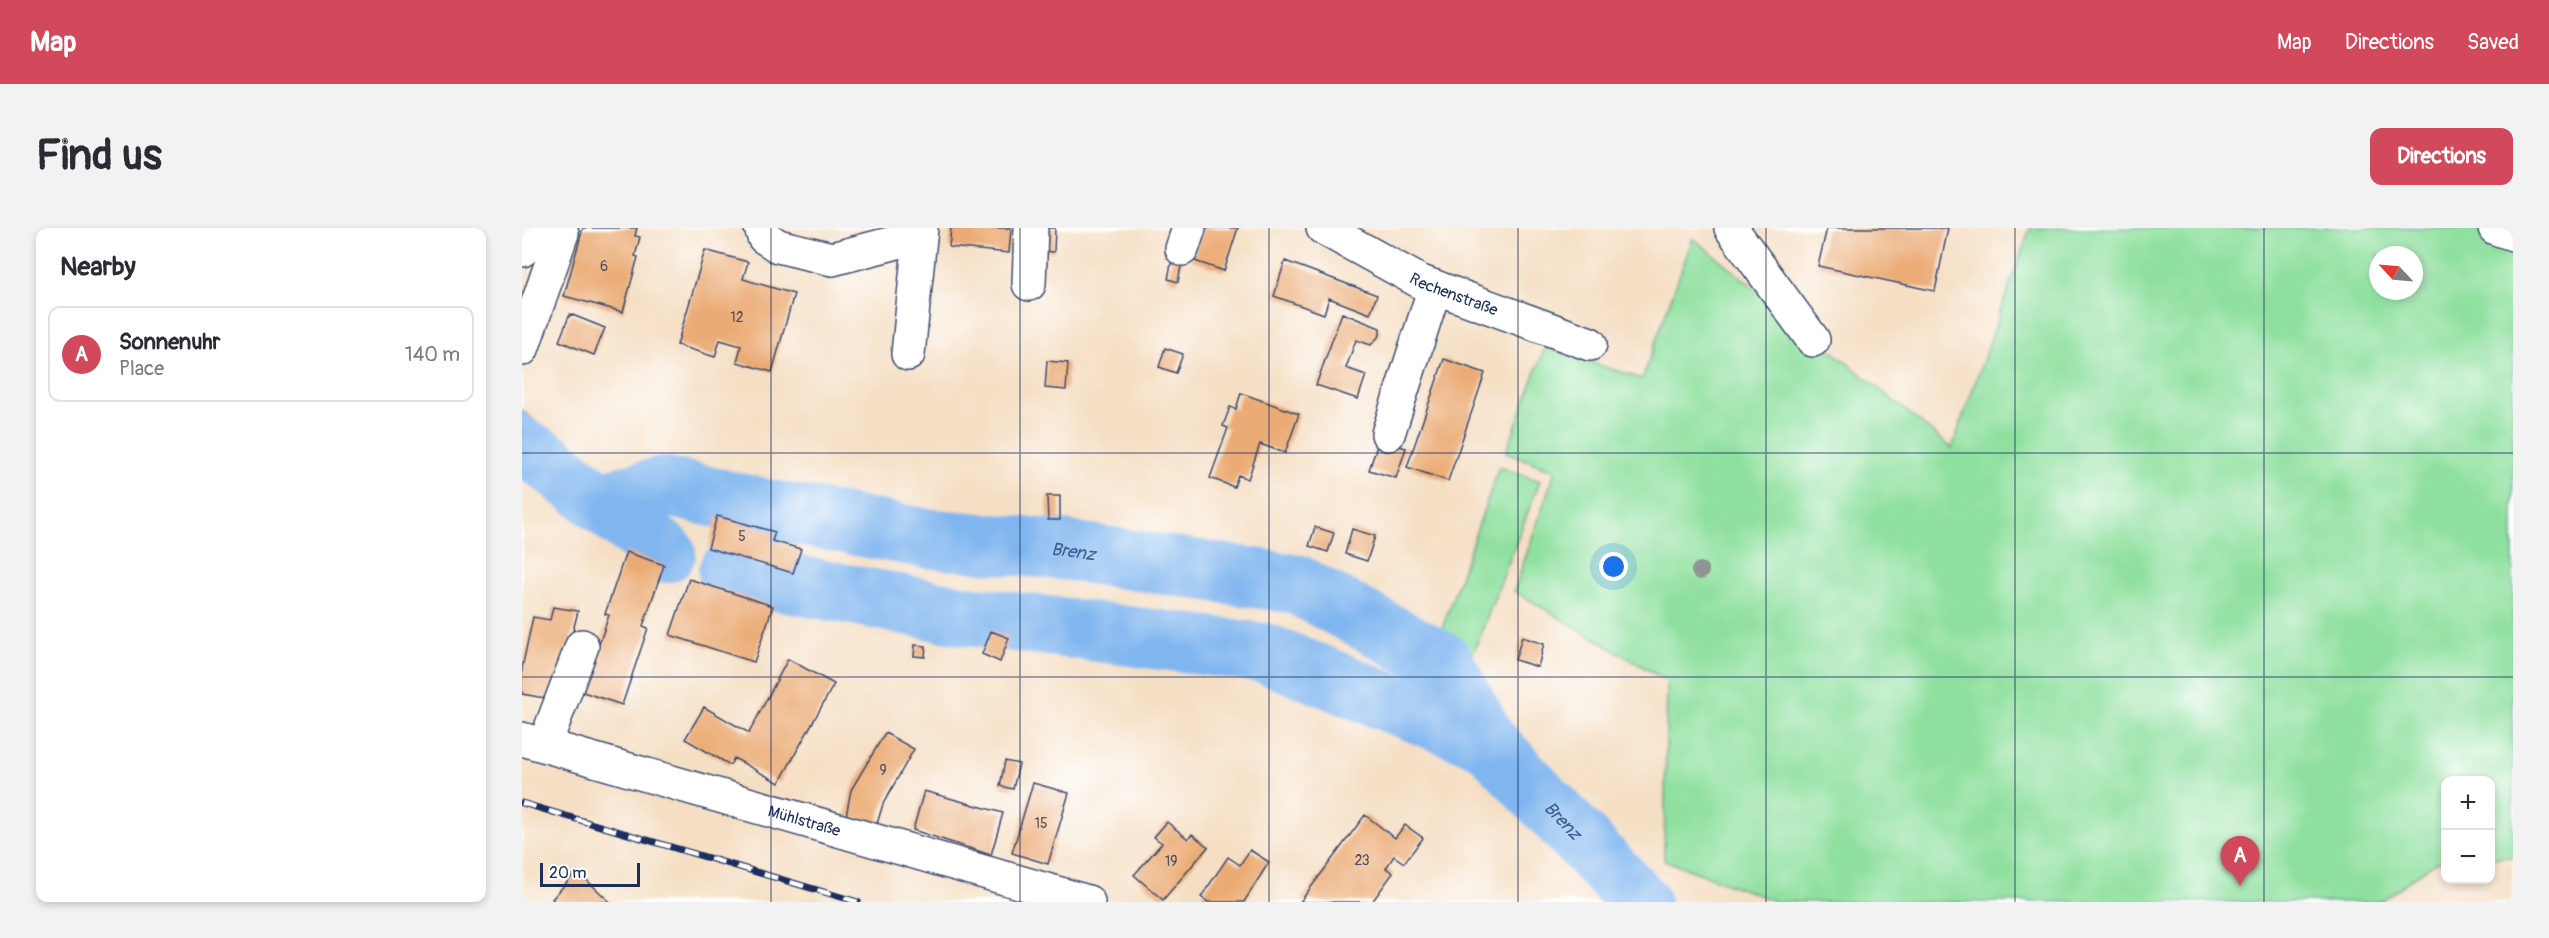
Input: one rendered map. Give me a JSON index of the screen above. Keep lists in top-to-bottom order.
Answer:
{
  "streets": {
    "street": ["Rechenstraße", "Mühlstraße"]
  },
  "water": ["Brenz"],
  "house_numbers": [
    "6",
    "12",
    "5",
    "9",
    "15",
    "23",
    "19"
  ],
  "scale_bar": "20 m",
  "north": "top left",
  "page": {
    "header": "Map",
    "nav": ["Map", "Directions", "Saved"],
    "buttons": "Directions",
    "title": "Find us",
    "heading": "Nearby",
    "list": [
      {
        "mark": "A",
        "name": "Sonnenuhr",
        "note": "Place",
        "value": "140 m"
      }
    ],
    "map_buttons": ["+", "−"],
    "pins": "A",
    "scale": "20 m"
  }
}
